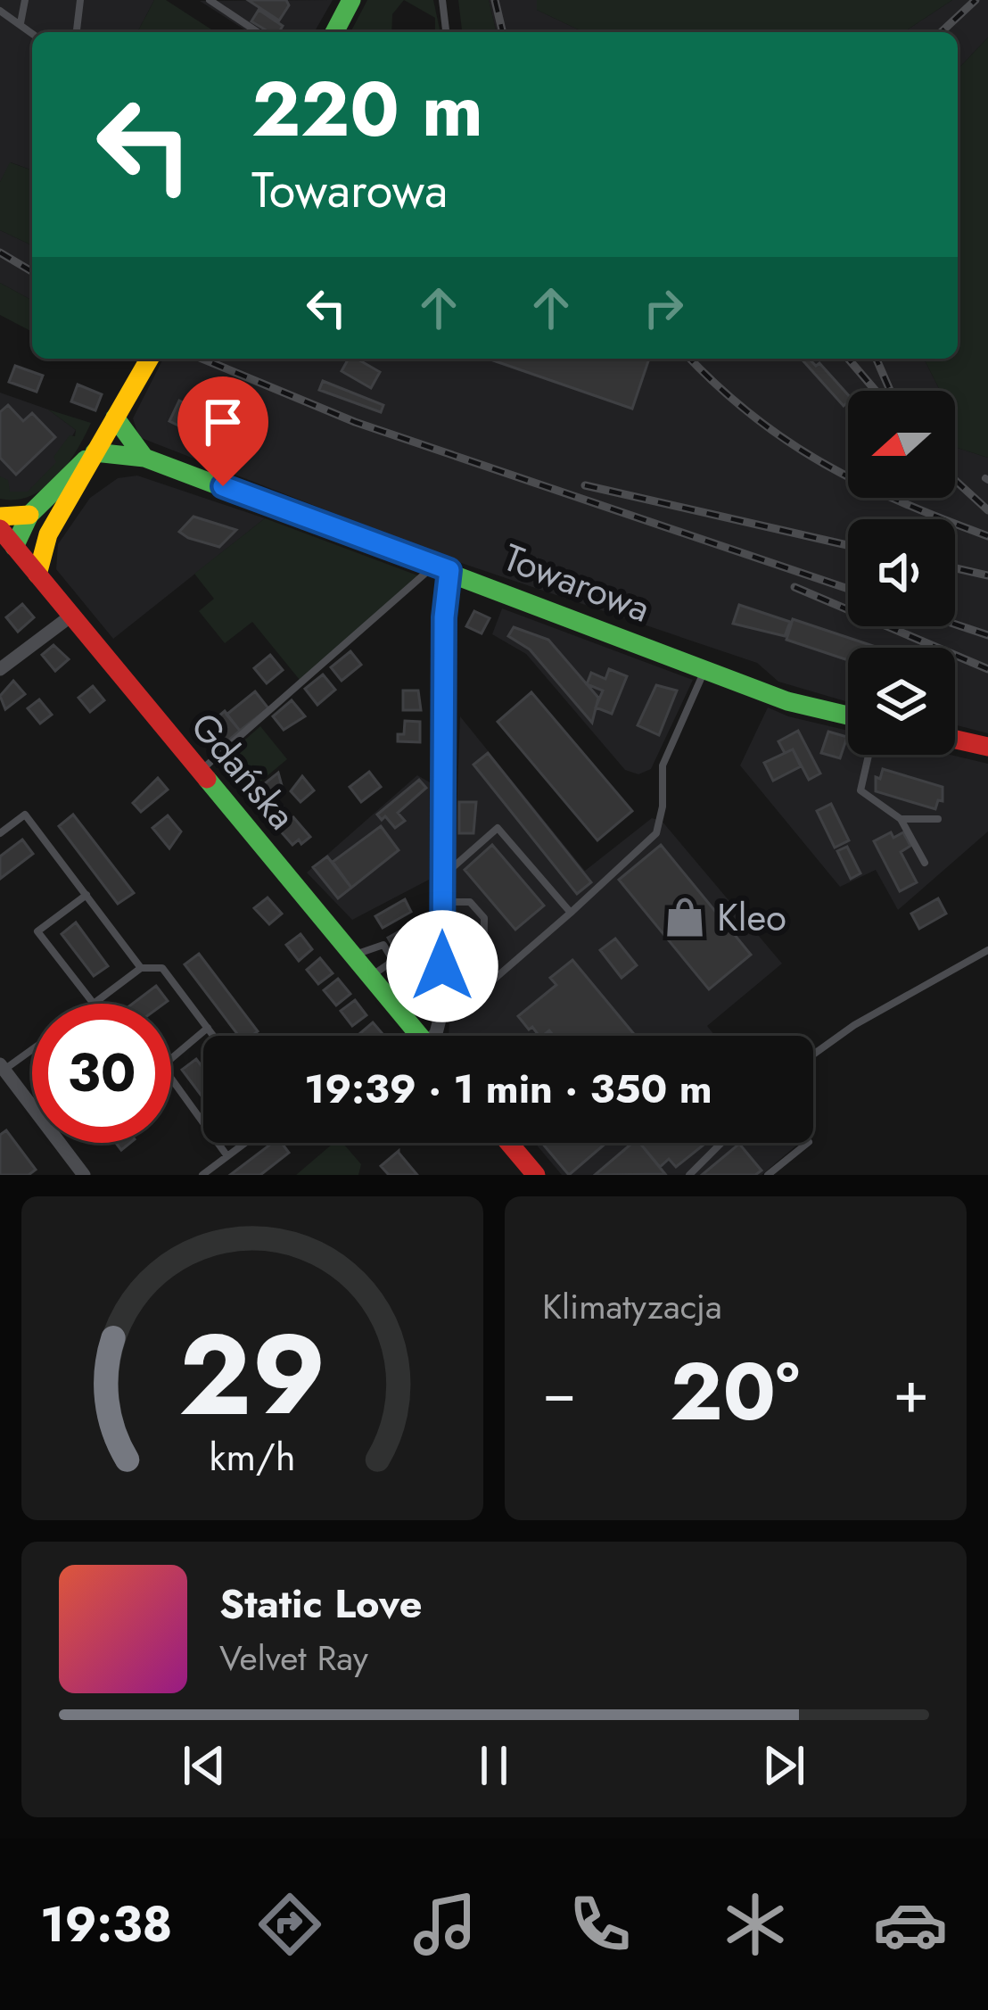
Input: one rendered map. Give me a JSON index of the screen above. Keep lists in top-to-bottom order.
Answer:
{
  "streets": {
    "main road": ["Towarowa", "Gdańska"]
  },
  "places": {
    "shop": ["Kleo"]
  },
  "north": "left",
  "page": {
    "turn": ["220 m", "Towarowa"],
    "limit": "30",
    "trip": "19:39 · 1 min · 350 m",
    "tile": "Klimatyzacja",
    "heat": ["−", "20°", "+"],
    "song": ["Static Love", "Velvet Ray"],
    "tabs": "19:38",
    "gauge": ["29", "km/h"]
  }
}
